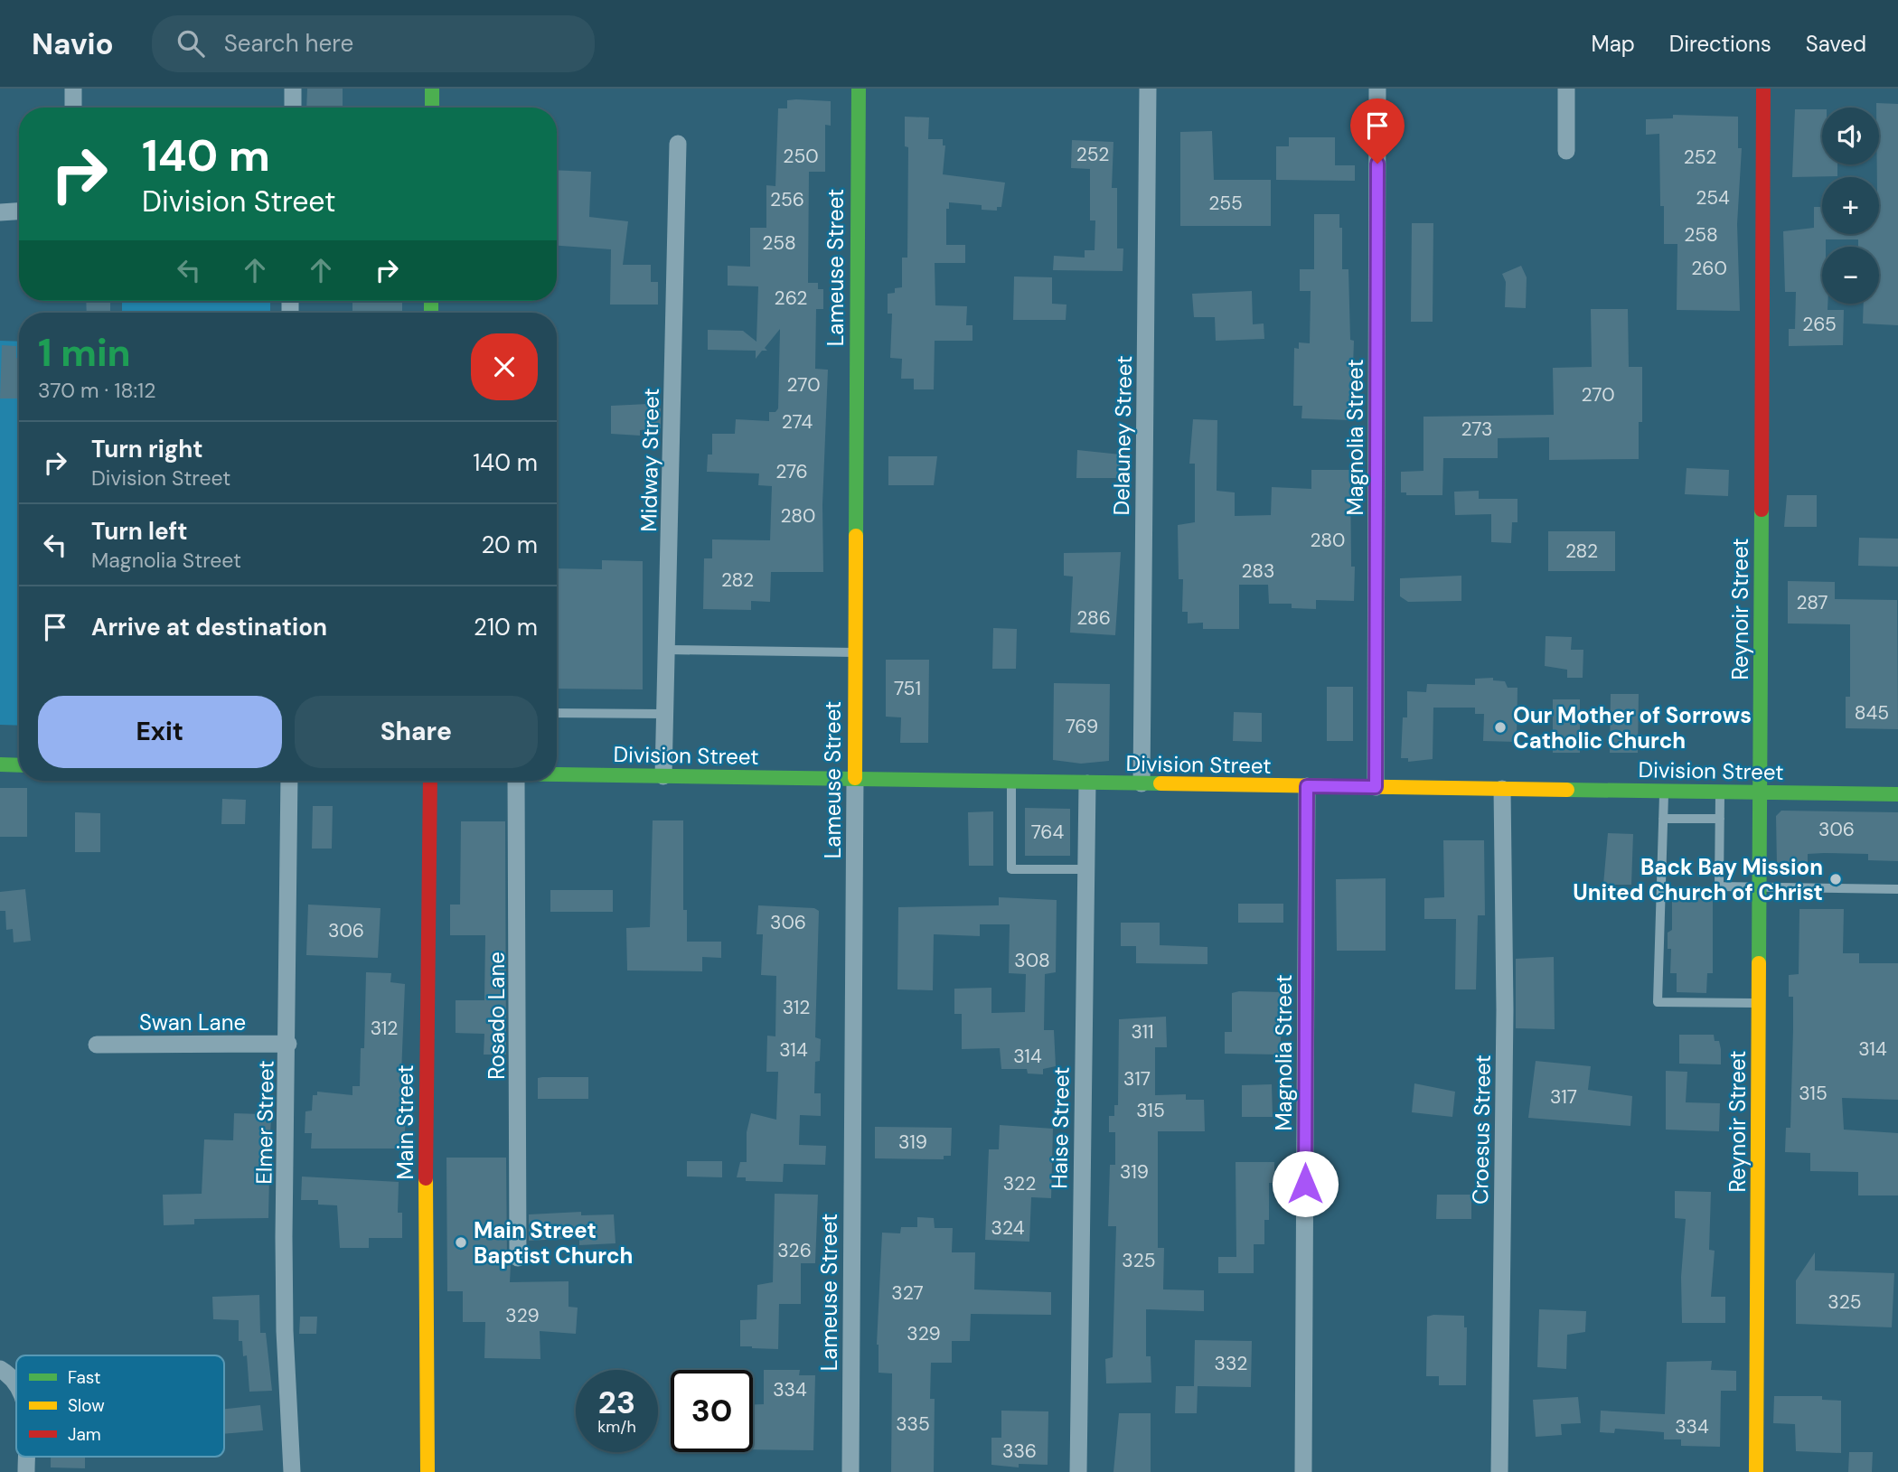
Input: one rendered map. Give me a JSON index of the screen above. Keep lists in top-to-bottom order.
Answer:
{
  "streets": {
    "street": [
      "Lameuse Street",
      "Delauney Street",
      "Magnolia Street",
      "Midway Street",
      "Reynoir Street",
      "Division Street",
      "Rosado Lane",
      "Swan Lane",
      "Elmer Street",
      "Main Street",
      "Haise Street",
      "Croesus Street"
    ]
  },
  "crossings": [
    ["Lameuse Street", "Division Street"],
    ["Delauney Street", "Division Street"],
    ["Magnolia Street", "Division Street"],
    ["Midway Street", "Division Street"],
    ["Reynoir Street", "Division Street"],
    ["Division Street", "Haise Street"],
    ["Division Street", "Croesus Street"],
    ["Swan Lane", "Elmer Street"]
  ],
  "places": ["Our Mother of Sorrows Catholic Church", "Back Bay Mission United Church of Christ", "Main Street Baptist Church"],
  "house_numbers": [
    "252",
    "250",
    "252",
    "254",
    "256",
    "255",
    "258",
    "258",
    "260",
    "262",
    "265",
    "270",
    "270",
    "274",
    "273",
    "276",
    "280",
    "280",
    "282",
    "283",
    "282",
    "287",
    "286",
    "751",
    "845",
    "769",
    "306",
    "764",
    "306",
    "306",
    "308",
    "312",
    "312",
    "311",
    "314",
    "314",
    "314",
    "317",
    "315",
    "317",
    "315",
    "319",
    "319",
    "322",
    "324",
    "326",
    "325",
    "327",
    "325",
    "329",
    "329",
    "332",
    "334",
    "335",
    "334",
    "336"
  ],
  "legend": ["Fast", "Slow", "Jam"],
  "page": {
    "header": "Navio",
    "search": "Search here",
    "nav": ["Map", "Directions", "Saved"],
    "map_buttons": ["+", "−"],
    "turn": ["140 m", "Division Street"],
    "heading": ["1 min", "370 m · 18:12"],
    "list": [
      {
        "name": "Turn right",
        "note": "Division Street",
        "value": "140 m"
      },
      {
        "name": "Turn left",
        "note": "Magnolia Street",
        "value": "20 m"
      },
      {
        "name": "Arrive at destination",
        "value": "210 m"
      }
    ],
    "buttons": ["Exit", "Share"],
    "speed": "23 km/h",
    "limit": "30"
  }
}
